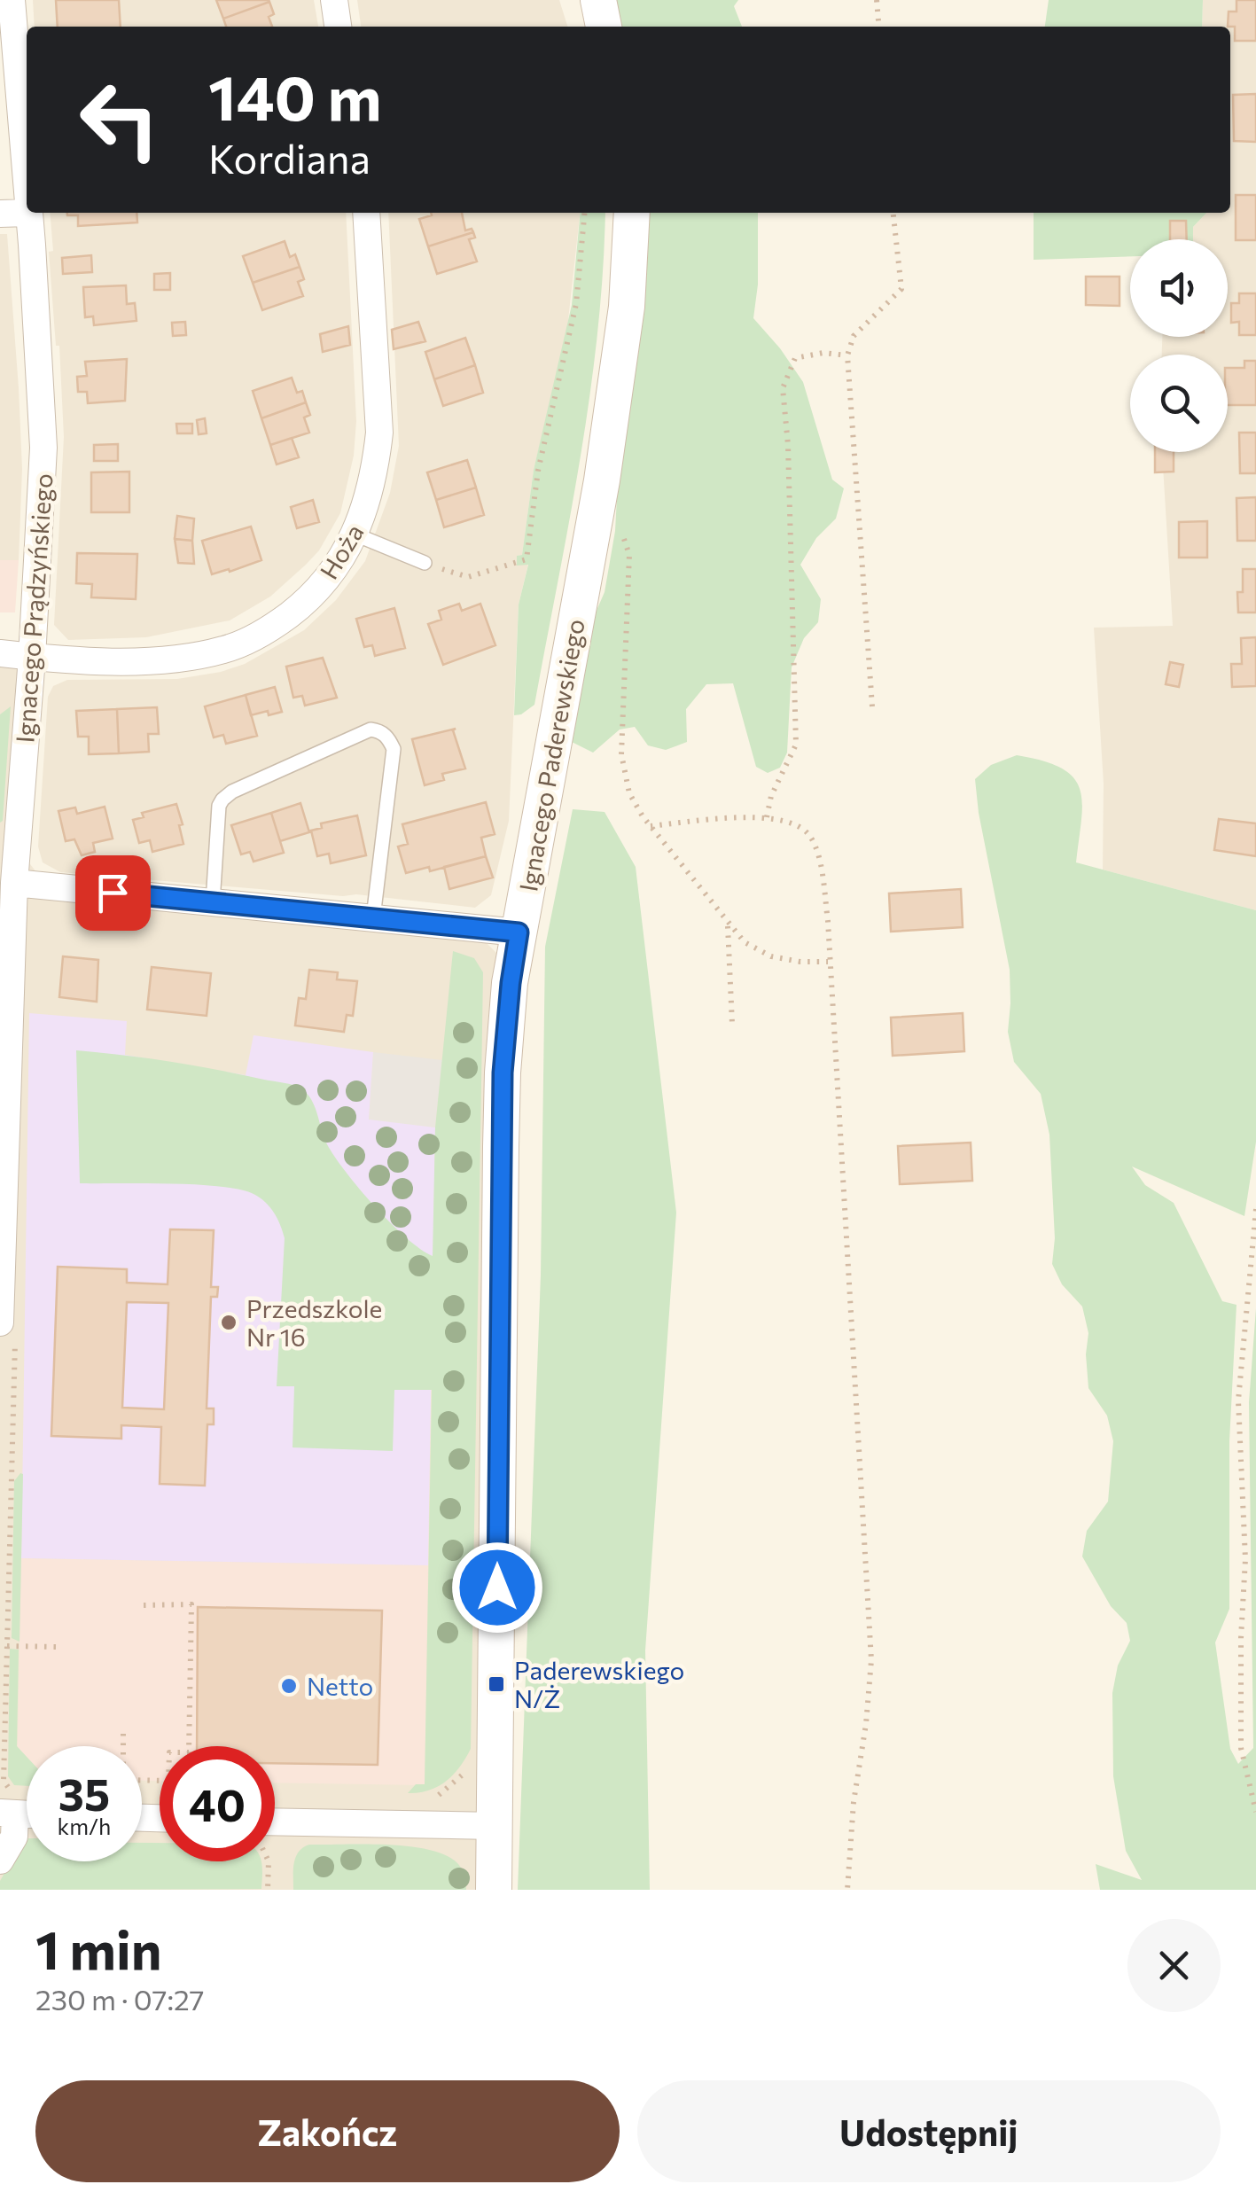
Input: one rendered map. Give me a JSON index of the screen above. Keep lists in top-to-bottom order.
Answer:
{
  "streets": {
    "street": ["Hoża", "Ignacego Prądzyńskiego", "Ignacego Paderewskiego"]
  },
  "crossings": [
    ["Hoża", "Ignacego Prądzyńskiego"]
  ],
  "places": {
    "other": ["Przedszkole Nr 16", "Netto"],
    "transit": ["Paderewskiego N/Ż"]
  },
  "page": {
    "turn": ["140 m", "Kordiana"],
    "speed": "35 km/h",
    "limit": "40",
    "heading": ["1 min", "230 m · 07:27"],
    "buttons": ["Zakończ", "Udostępnij"]
  }
}
